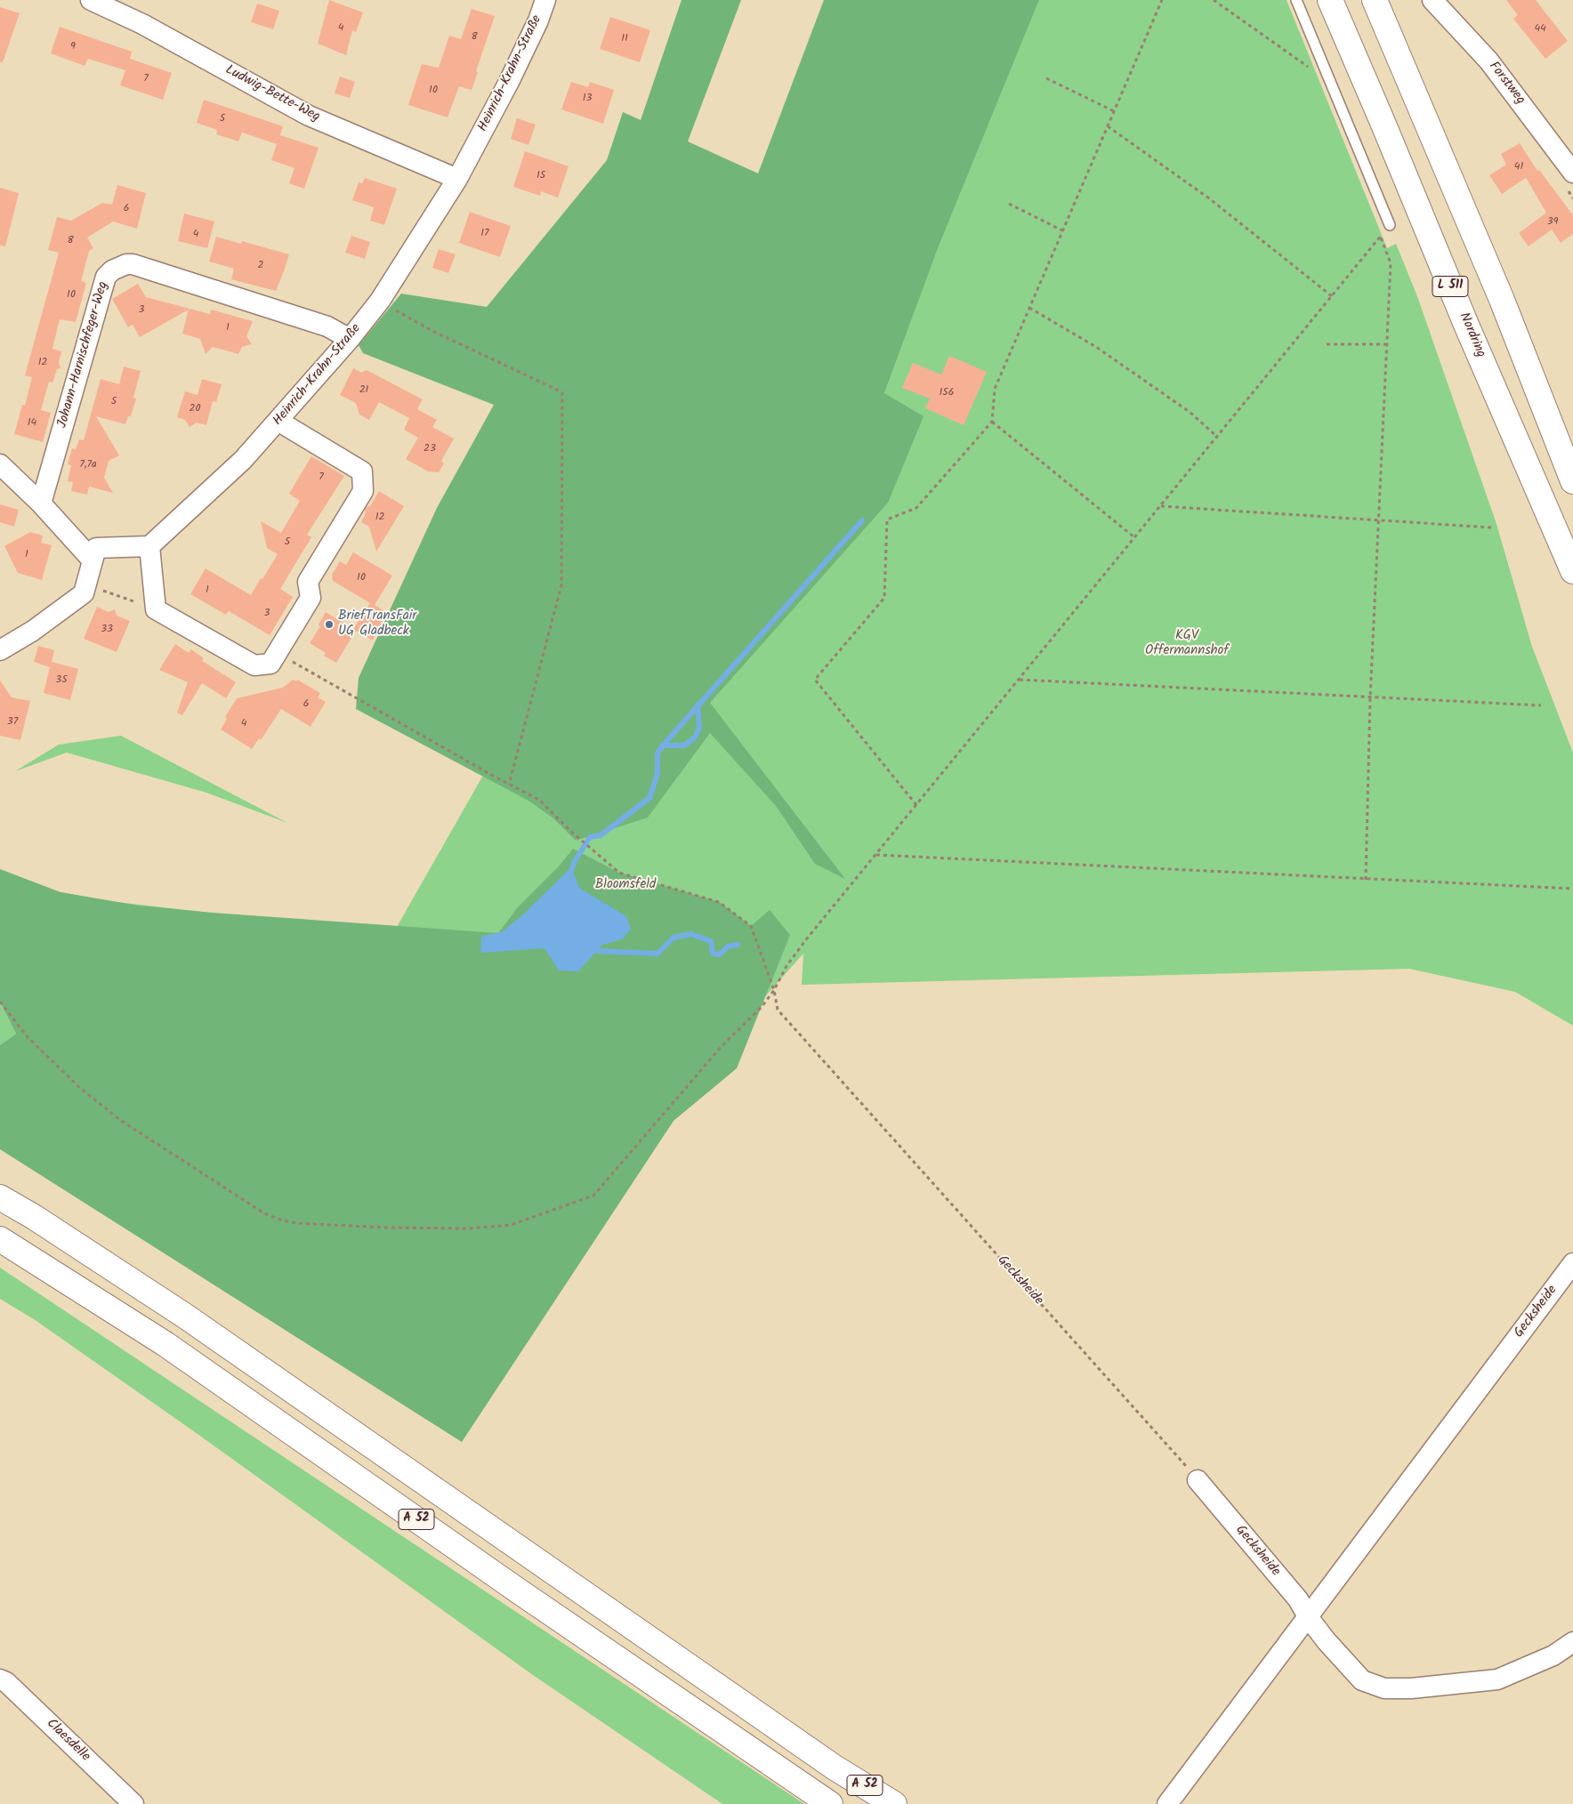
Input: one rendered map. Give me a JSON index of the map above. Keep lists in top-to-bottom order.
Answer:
{
  "streets": {
    "main road": ["L 511", "Nordring", "A 52"],
    "street": [
      "Heinrich-Krahn-Straße",
      "Forstweg",
      "Ludwig-Bette-Weg",
      "Johann-Harnischfeger-Weg",
      "Gecksheide",
      "Claesdelle"
    ]
  },
  "crossings": [
    ["Heinrich-Krahn-Straße", "Ludwig-Bette-Weg"],
    ["Heinrich-Krahn-Straße", "Johann-Harnischfeger-Weg"]
  ],
  "parks": ["KGV Offermannshof", "Bloomsfeld"],
  "places": ["BriefTransFair UG Gladbeck"],
  "house_numbers": [
    "4",
    "44",
    "8",
    "11",
    "9",
    "7",
    "10",
    "13",
    "5",
    "41",
    "15",
    "6",
    "39",
    "17",
    "4",
    "8",
    "2",
    "10",
    "3",
    "1",
    "12",
    "21",
    "156",
    "5",
    "20",
    "14",
    "23",
    "7,7a",
    "7",
    "12",
    "5",
    "1",
    "10",
    "1",
    "3",
    "33",
    "35",
    "6",
    "37",
    "4"
  ]
}
